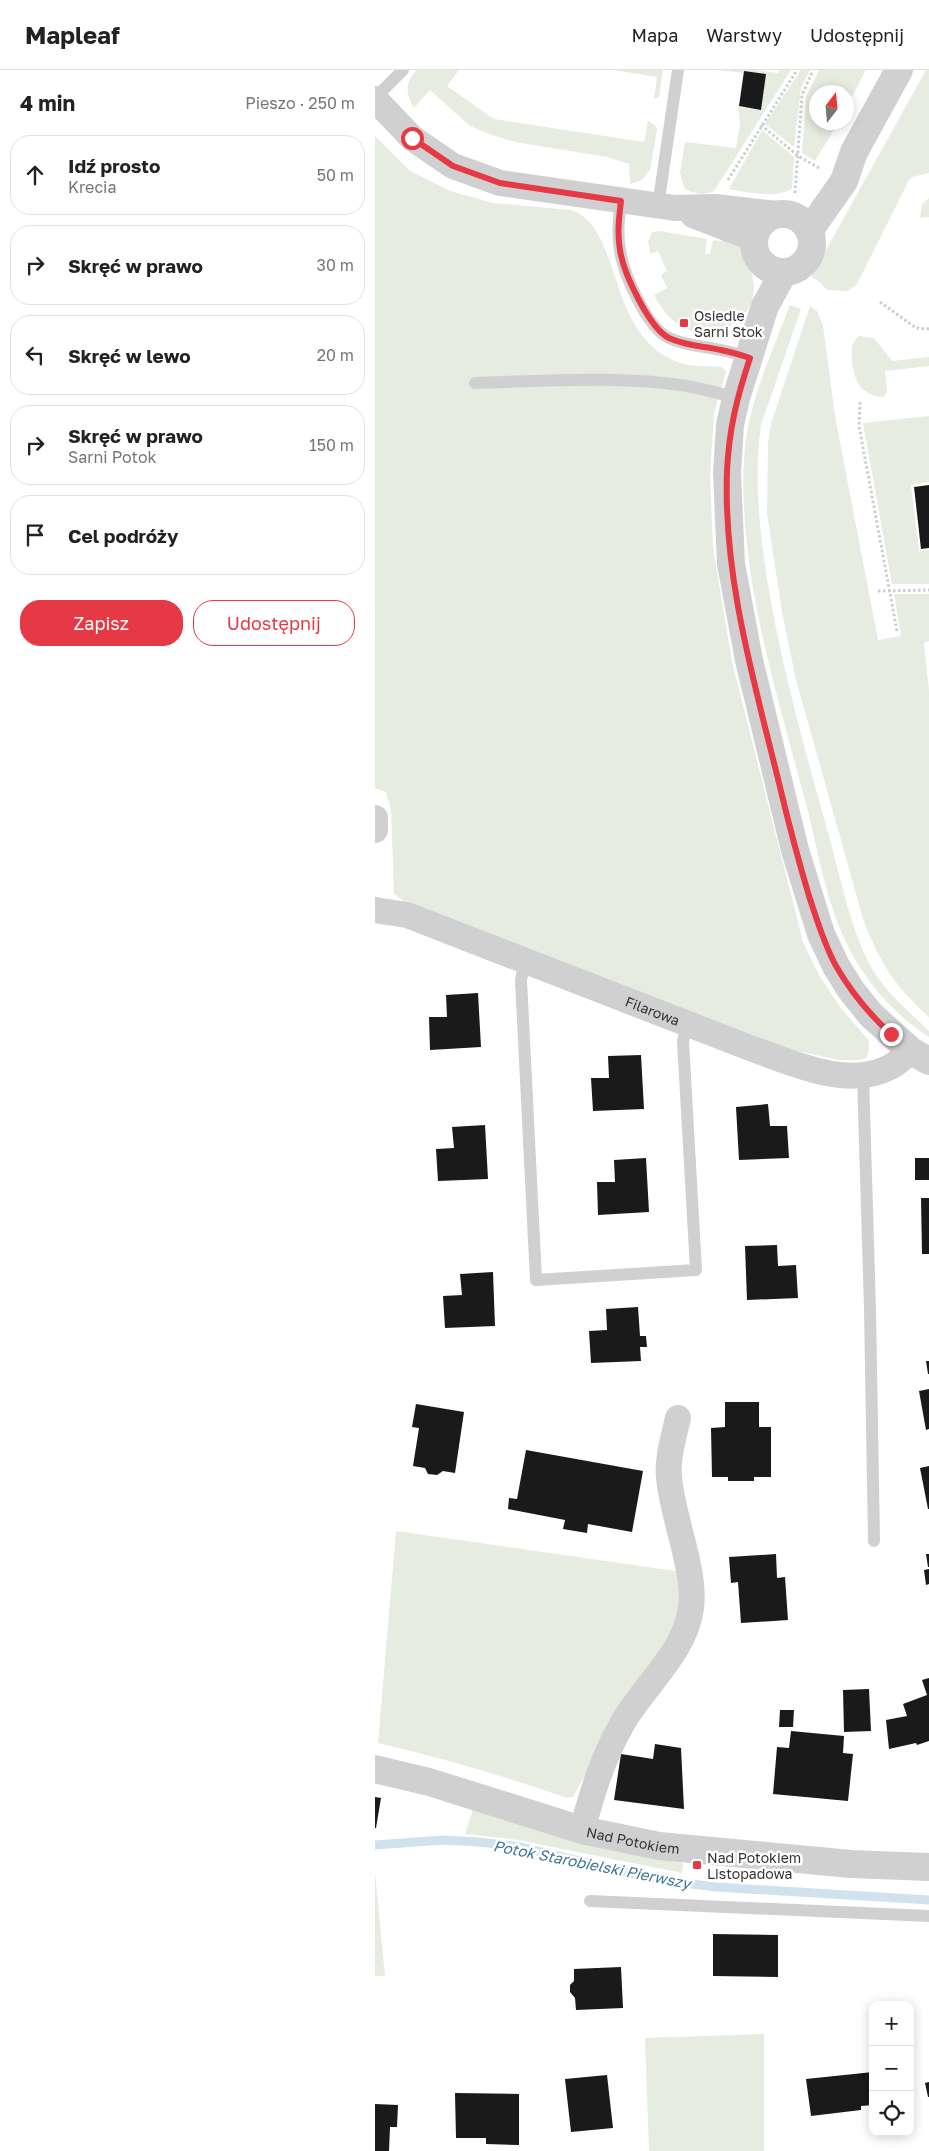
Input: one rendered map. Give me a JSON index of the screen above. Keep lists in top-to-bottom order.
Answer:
{
  "streets": {
    "street": ["Filarowa", "Nad Potokiem"]
  },
  "water": ["Potok Starobielski Pierwszy"],
  "places": {
    "transit": ["Osiedle Sarni Stok", "Nad Potokiem Listopadowa"]
  },
  "north": "top",
  "page": {
    "header": "Mapleaf",
    "nav": ["Mapa", "Warstwy", "Udostępnij"],
    "heading": ["4 min", "Pieszo · 250 m"],
    "list": [
      ["Idź prosto", "Krecia", "50 m"],
      ["Skręć w prawo", "30 m"],
      ["Skręć w lewo", "20 m"],
      ["Skręć w prawo", "Sarni Potok", "150 m"],
      "Cel podróży"
    ],
    "buttons": ["Zapisz", "Udostępnij"],
    "map_buttons": ["+", "−"]
  }
}
